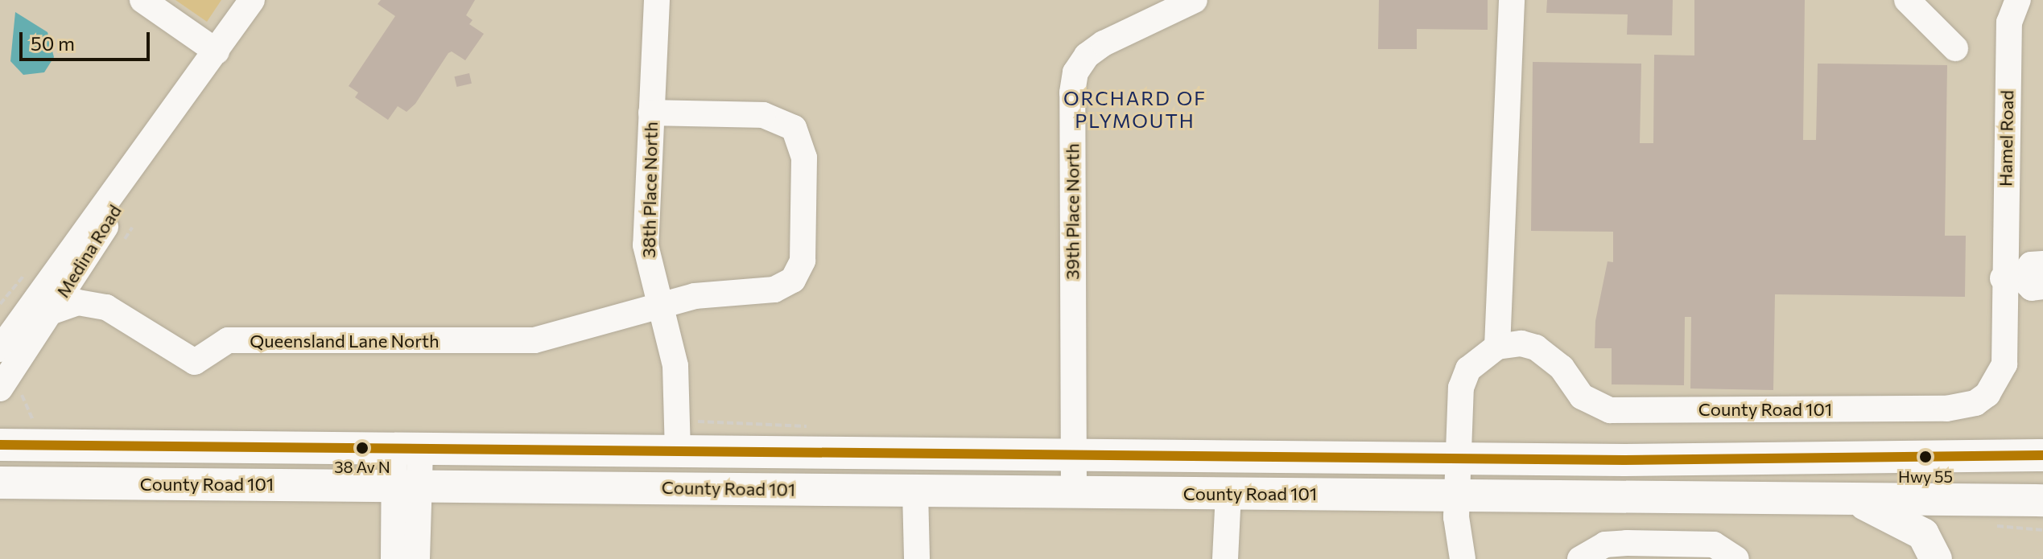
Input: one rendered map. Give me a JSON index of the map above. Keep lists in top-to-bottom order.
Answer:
{
  "streets": {
    "main road": ["County Road 101"],
    "street": [
      "Hamel Road",
      "38th Place North",
      "39th Place North",
      "Medina Road",
      "Queensland Lane North"
    ]
  },
  "crossings": [
    ["Hamel Road", "County Road 101"],
    ["38th Place North", "Queensland Lane North"],
    ["38th Place North", "County Road 101"],
    ["39th Place North", "County Road 101"],
    ["Medina Road", "Queensland Lane North"]
  ],
  "districts": ["ORCHARD OF PLYMOUTH"],
  "places": ["38 Av N", "Hwy 55"],
  "scale_bar": "50 m"
}
